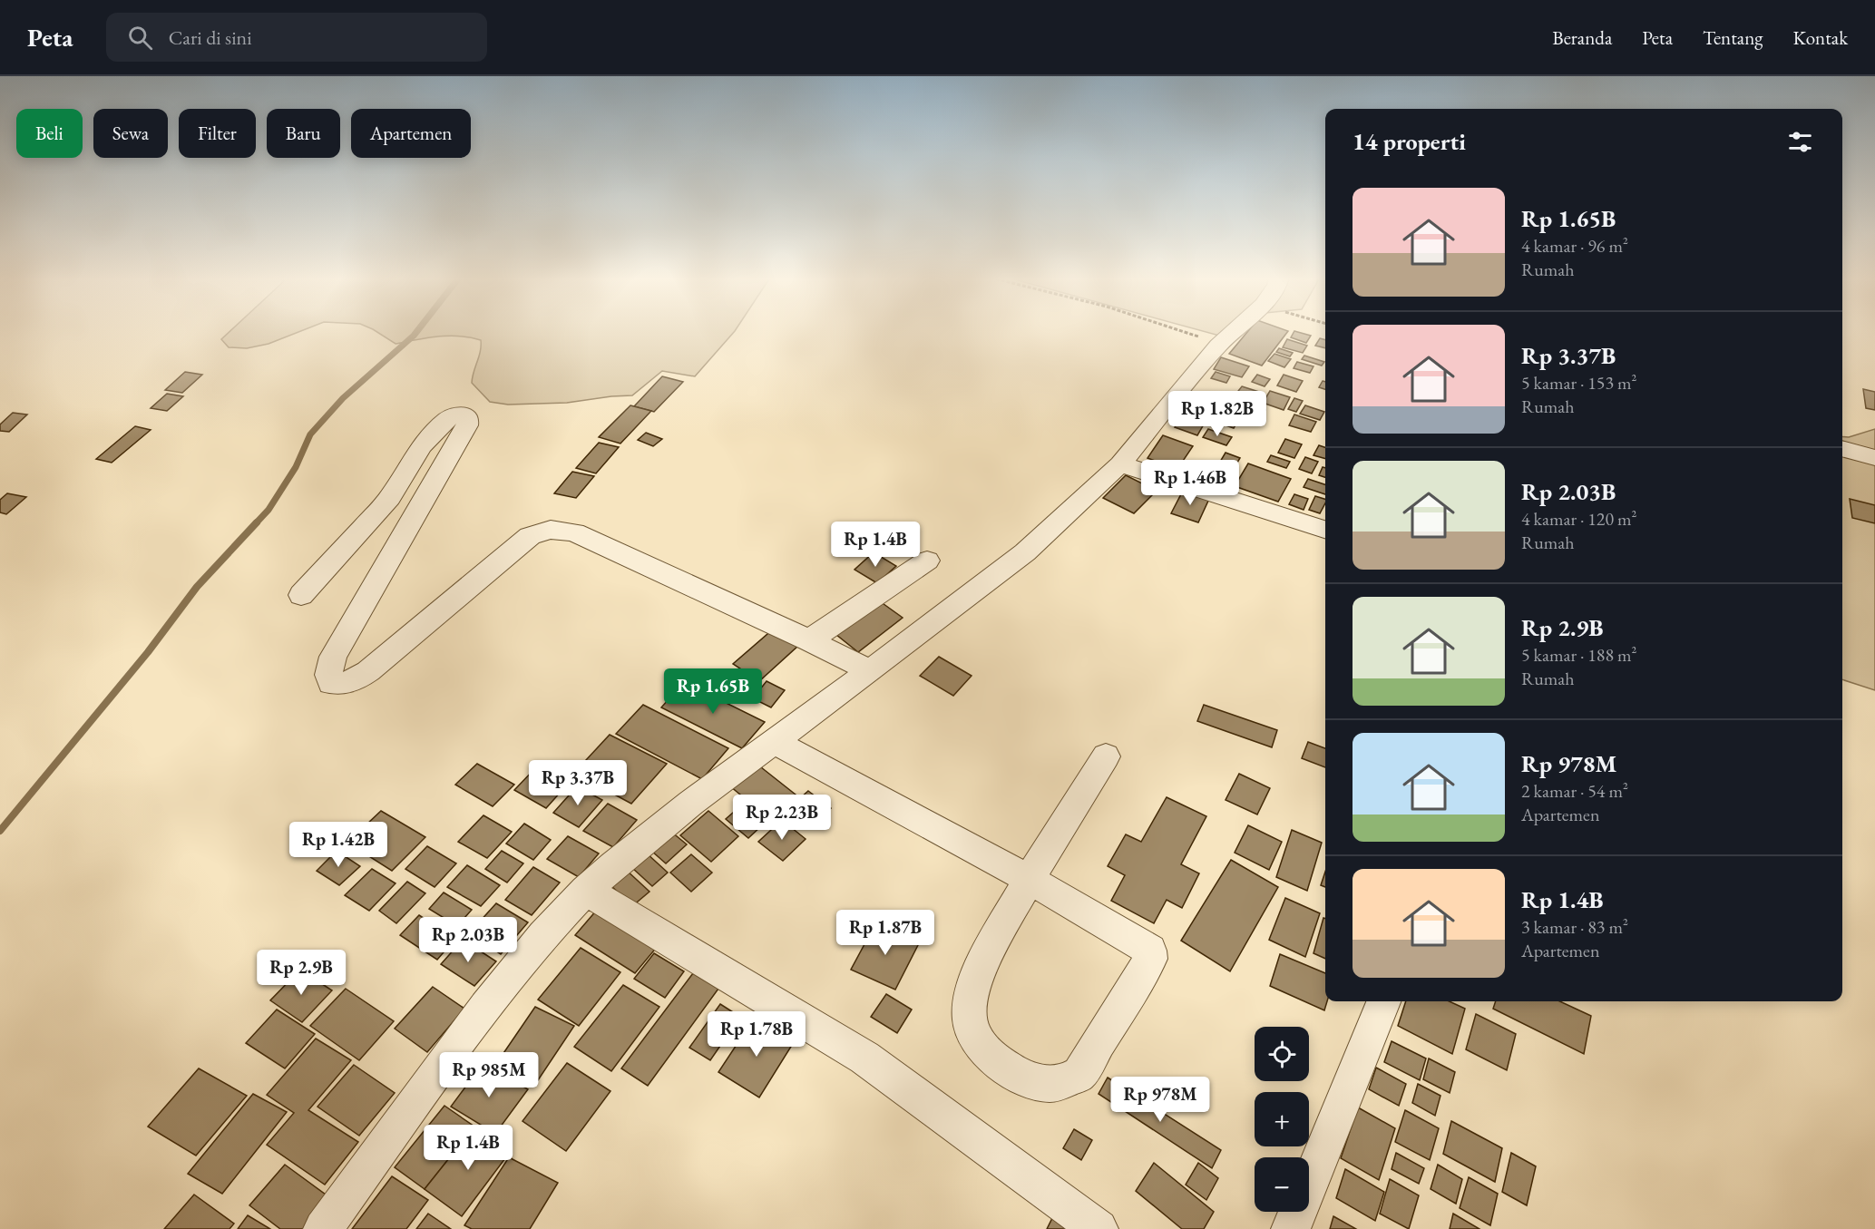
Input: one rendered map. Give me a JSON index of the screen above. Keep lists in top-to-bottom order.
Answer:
{
  "page": {
    "header": "Peta",
    "search": "Cari di sini",
    "nav": [
      "Beranda",
      "Peta",
      "Tentang",
      "Kontak"
    ],
    "chip": [
      "Beli",
      "Sewa",
      "Filter",
      "Baru",
      "Apartemen"
    ],
    "heading": "14 properti",
    "list": [
      {
        "name": "Rp 1.65B",
        "note": "4 kamar · 96 m² · Rumah"
      },
      {
        "name": "Rp 3.37B",
        "note": "5 kamar · 153 m² · Rumah"
      },
      {
        "name": "Rp 2.03B",
        "note": "4 kamar · 120 m² · Rumah"
      },
      {
        "name": "Rp 2.9B",
        "note": "5 kamar · 188 m² · Rumah"
      },
      {
        "name": "Rp 978M",
        "note": "2 kamar · 54 m² · Apartemen"
      },
      {
        "name": "Rp 1.4B",
        "note": "3 kamar · 83 m² · Apartemen"
      }
    ],
    "price": [
      "Rp 1.82B",
      "Rp 1.46B",
      "Rp 1.4B",
      "Rp 1.65B",
      "Rp 3.37B",
      "Rp 2.23B",
      "Rp 1.42B",
      "Rp 1.87B",
      "Rp 2.03B",
      "Rp 2.9B",
      "Rp 1.78B",
      "Rp 985M",
      "Rp 978M",
      "Rp 1.4B"
    ],
    "map_buttons": ["+", "−"]
  }
}
